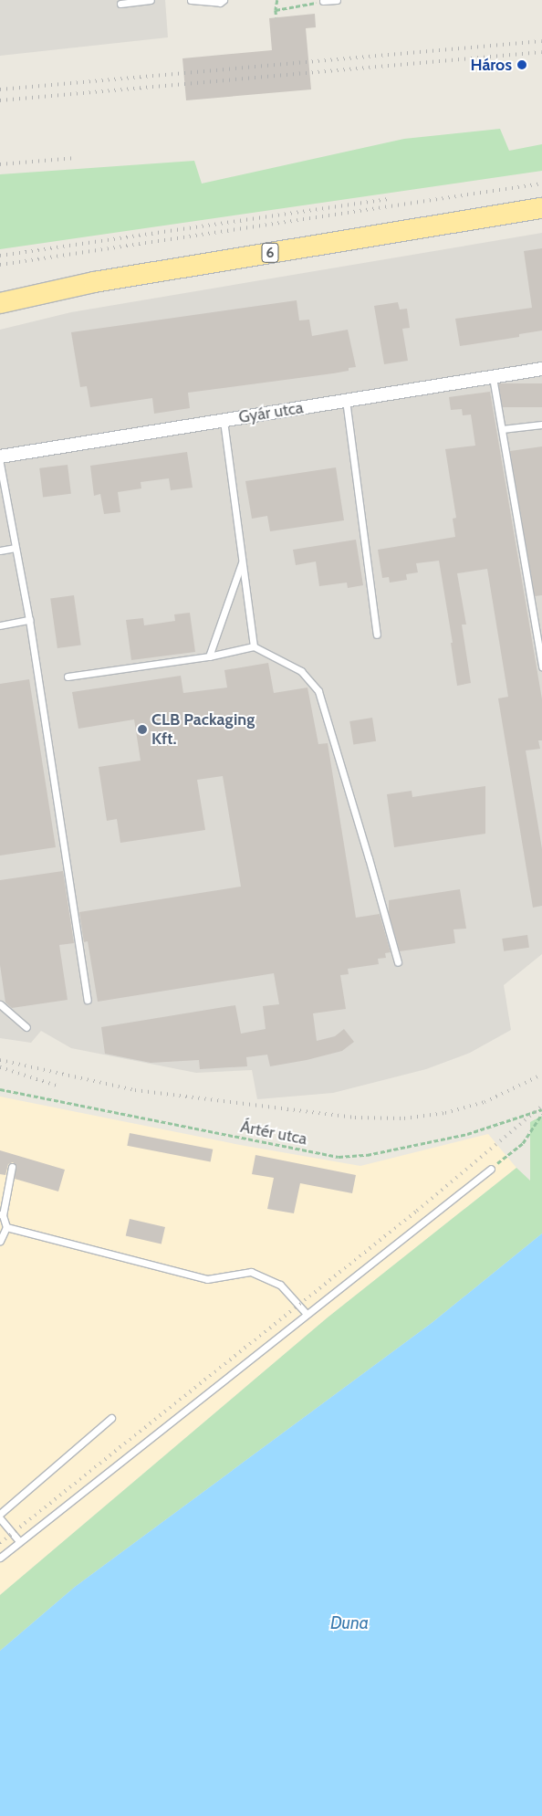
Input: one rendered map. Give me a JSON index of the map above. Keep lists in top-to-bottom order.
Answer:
{
  "streets": {
    "main road": ["6"],
    "street": ["Gyár utca"],
    "path": ["Ártér utca"]
  },
  "water": ["Duna"],
  "places": ["Háros", "CLB Packaging Kft."]
}
